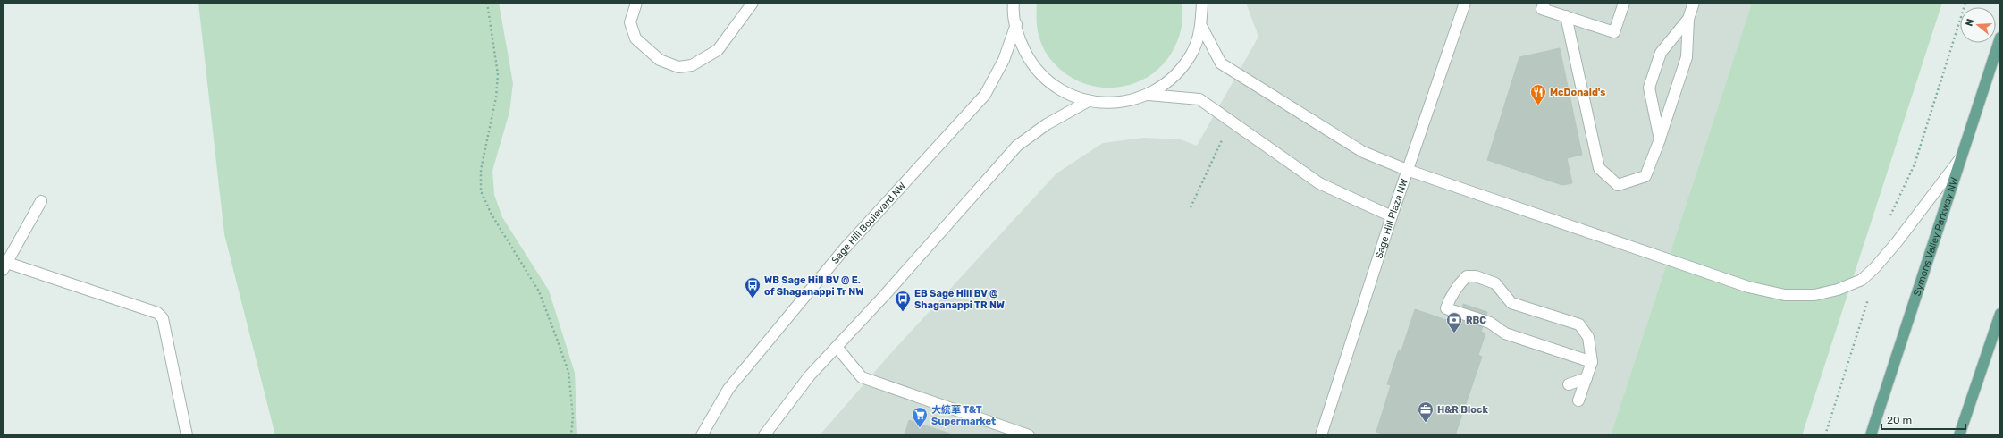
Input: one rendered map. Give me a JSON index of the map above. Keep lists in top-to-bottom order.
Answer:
{
  "streets": {
    "main road": ["Symons Valley Parkway NW"],
    "street": ["Sage Hill Plaza NW", "Sage Hill Boulevard NW"]
  },
  "places": {
    "restaurant": ["McDonald's"],
    "bus stop": ["WB Sage Hill BV @ E. of Shaganappi Tr NW", "EB Sage Hill BV @ Shaganappi TR NW"],
    "bank": ["RBC"],
    "office": ["H&R Block"],
    "supermarket": ["大統華 T&T Supermarket"]
  },
  "scale_bar": "20 m",
  "north": "left"
}
